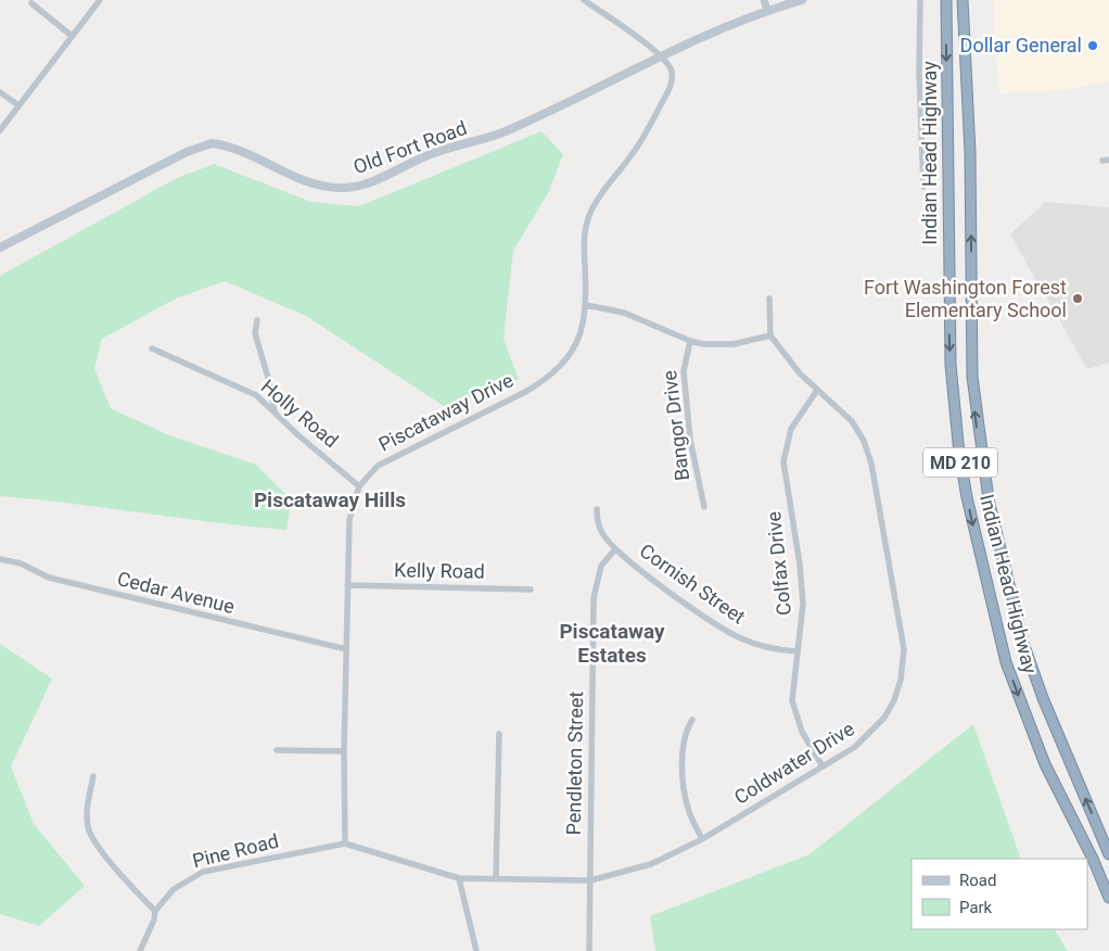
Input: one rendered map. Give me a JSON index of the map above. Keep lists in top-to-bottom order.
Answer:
{
  "streets": {
    "highway": ["Indian Head Highway", "MD 210"],
    "main road": ["Old Fort Road"],
    "street": [
      "Piscataway Drive",
      "Holly Road",
      "Bangor Drive",
      "Colfax Drive",
      "Kelly Road",
      "Cornish Street",
      "Cedar Avenue",
      "Pendleton Street",
      "Coldwater Drive",
      "Pine Road"
    ]
  },
  "crossings": [
    ["Old Fort Road", "Piscataway Drive"],
    ["Piscataway Drive", "Holly Road"],
    ["Piscataway Drive", "Kelly Road"],
    ["Piscataway Drive", "Cedar Avenue"],
    ["Piscataway Drive", "Pine Road"],
    ["Colfax Drive", "Cornish Street"],
    ["Colfax Drive", "Coldwater Drive"],
    ["Cornish Street", "Pendleton Street"],
    ["Pendleton Street", "Coldwater Drive"]
  ],
  "districts": ["Piscataway Hills", "Piscataway Estates"],
  "places": ["Dollar General", "Fort Washington Forest Elementary School"],
  "legend": ["Road", "Park"]
}
